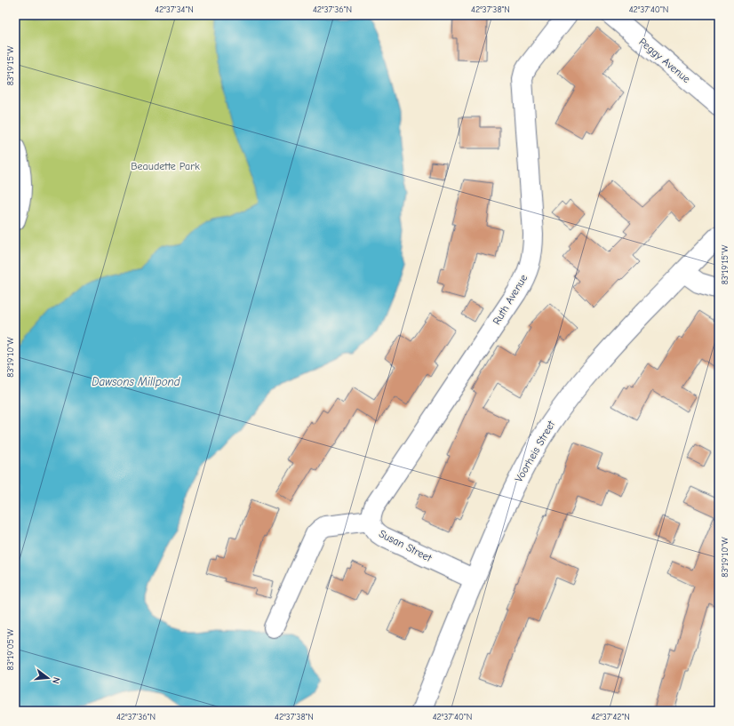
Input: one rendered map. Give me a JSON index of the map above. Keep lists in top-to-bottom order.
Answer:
{
  "streets": {
    "street": [
      "Peggy Avenue",
      "Ruth Avenue",
      "Voorheis Street",
      "Susan Street"
    ]
  },
  "crossings": [
    ["Ruth Avenue", "Susan Street"],
    ["Voorheis Street", "Susan Street"]
  ],
  "water": ["Dawsons Millpond"],
  "parks": ["Beaudette Park"],
  "north": "right",
  "coordinates": [
    "42°37'34\"N",
    "42°37'36\"N",
    "42°37'38\"N",
    "42°37'40\"N",
    "83°19'15\"W",
    "83°19'10\"W",
    "83°19'05\"W",
    "42°37'42\"N"
  ]
}
